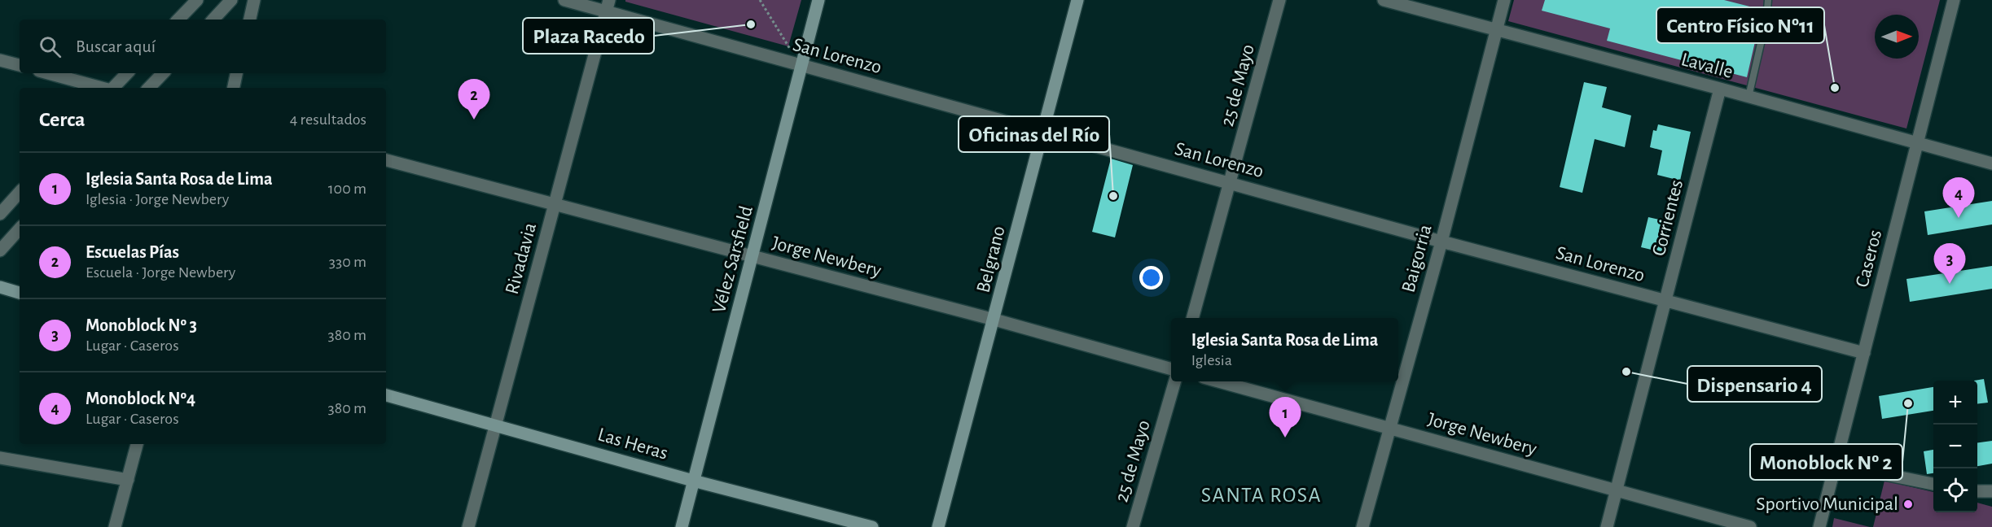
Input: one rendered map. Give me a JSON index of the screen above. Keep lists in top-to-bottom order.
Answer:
{
  "streets": {
    "main road": ["Vélez Sarsfield", "Belgrano", "Las Heras"],
    "street": [
      "San Lorenzo",
      "Lavalle",
      "25 de Mayo",
      "Corrientes",
      "Jorge Newbery",
      "Rivadavia",
      "Baigorria",
      "Caseros"
    ]
  },
  "crossings": [
    ["San Lorenzo", "25 de Mayo"],
    ["San Lorenzo", "Corrientes"],
    ["San Lorenzo", "Rivadavia"],
    ["San Lorenzo", "Baigorria"],
    ["San Lorenzo", "Caseros"],
    ["San Lorenzo", "Vélez Sarsfield"],
    ["San Lorenzo", "Belgrano"],
    ["Lavalle", "Corrientes"],
    ["Lavalle", "Baigorria"],
    ["Lavalle", "Caseros"],
    ["Corrientes", "Jorge Newbery"],
    ["Jorge Newbery", "Rivadavia"],
    ["Jorge Newbery", "Baigorria"],
    ["Jorge Newbery", "Vélez Sarsfield"],
    ["Jorge Newbery", "Belgrano"],
    ["Rivadavia", "Las Heras"],
    ["Vélez Sarsfield", "Las Heras"]
  ],
  "districts": ["SANTA ROSA"],
  "places": [
    "Plaza Racedo",
    "Centro Físico Nº11",
    "Oficinas del Río",
    "Dispensario 4",
    "Monoblock Nº 2",
    "Sportivo Municipal"
  ],
  "north": "right",
  "page": {
    "search": "Buscar aquí",
    "pins": [
      "2",
      "4",
      "3",
      "1"
    ],
    "heading": ["Cerca", "4 resultados"],
    "list": [
      {
        "mark": "1",
        "name": "Iglesia Santa Rosa de Lima",
        "note": "Iglesia · Jorge Newbery",
        "value": "100 m"
      },
      {
        "mark": "2",
        "name": "Escuelas Pías",
        "note": "Escuela · Jorge Newbery",
        "value": "330 m"
      },
      {
        "mark": "3",
        "name": "Monoblock Nº 3",
        "note": "Lugar · Caseros",
        "value": "380 m"
      },
      {
        "mark": "4",
        "name": "Monoblock Nº4",
        "note": "Lugar · Caseros",
        "value": "380 m"
      }
    ],
    "popup": ["Iglesia Santa Rosa de Lima", "Iglesia"],
    "map_buttons": ["+", "−"]
  }
}
